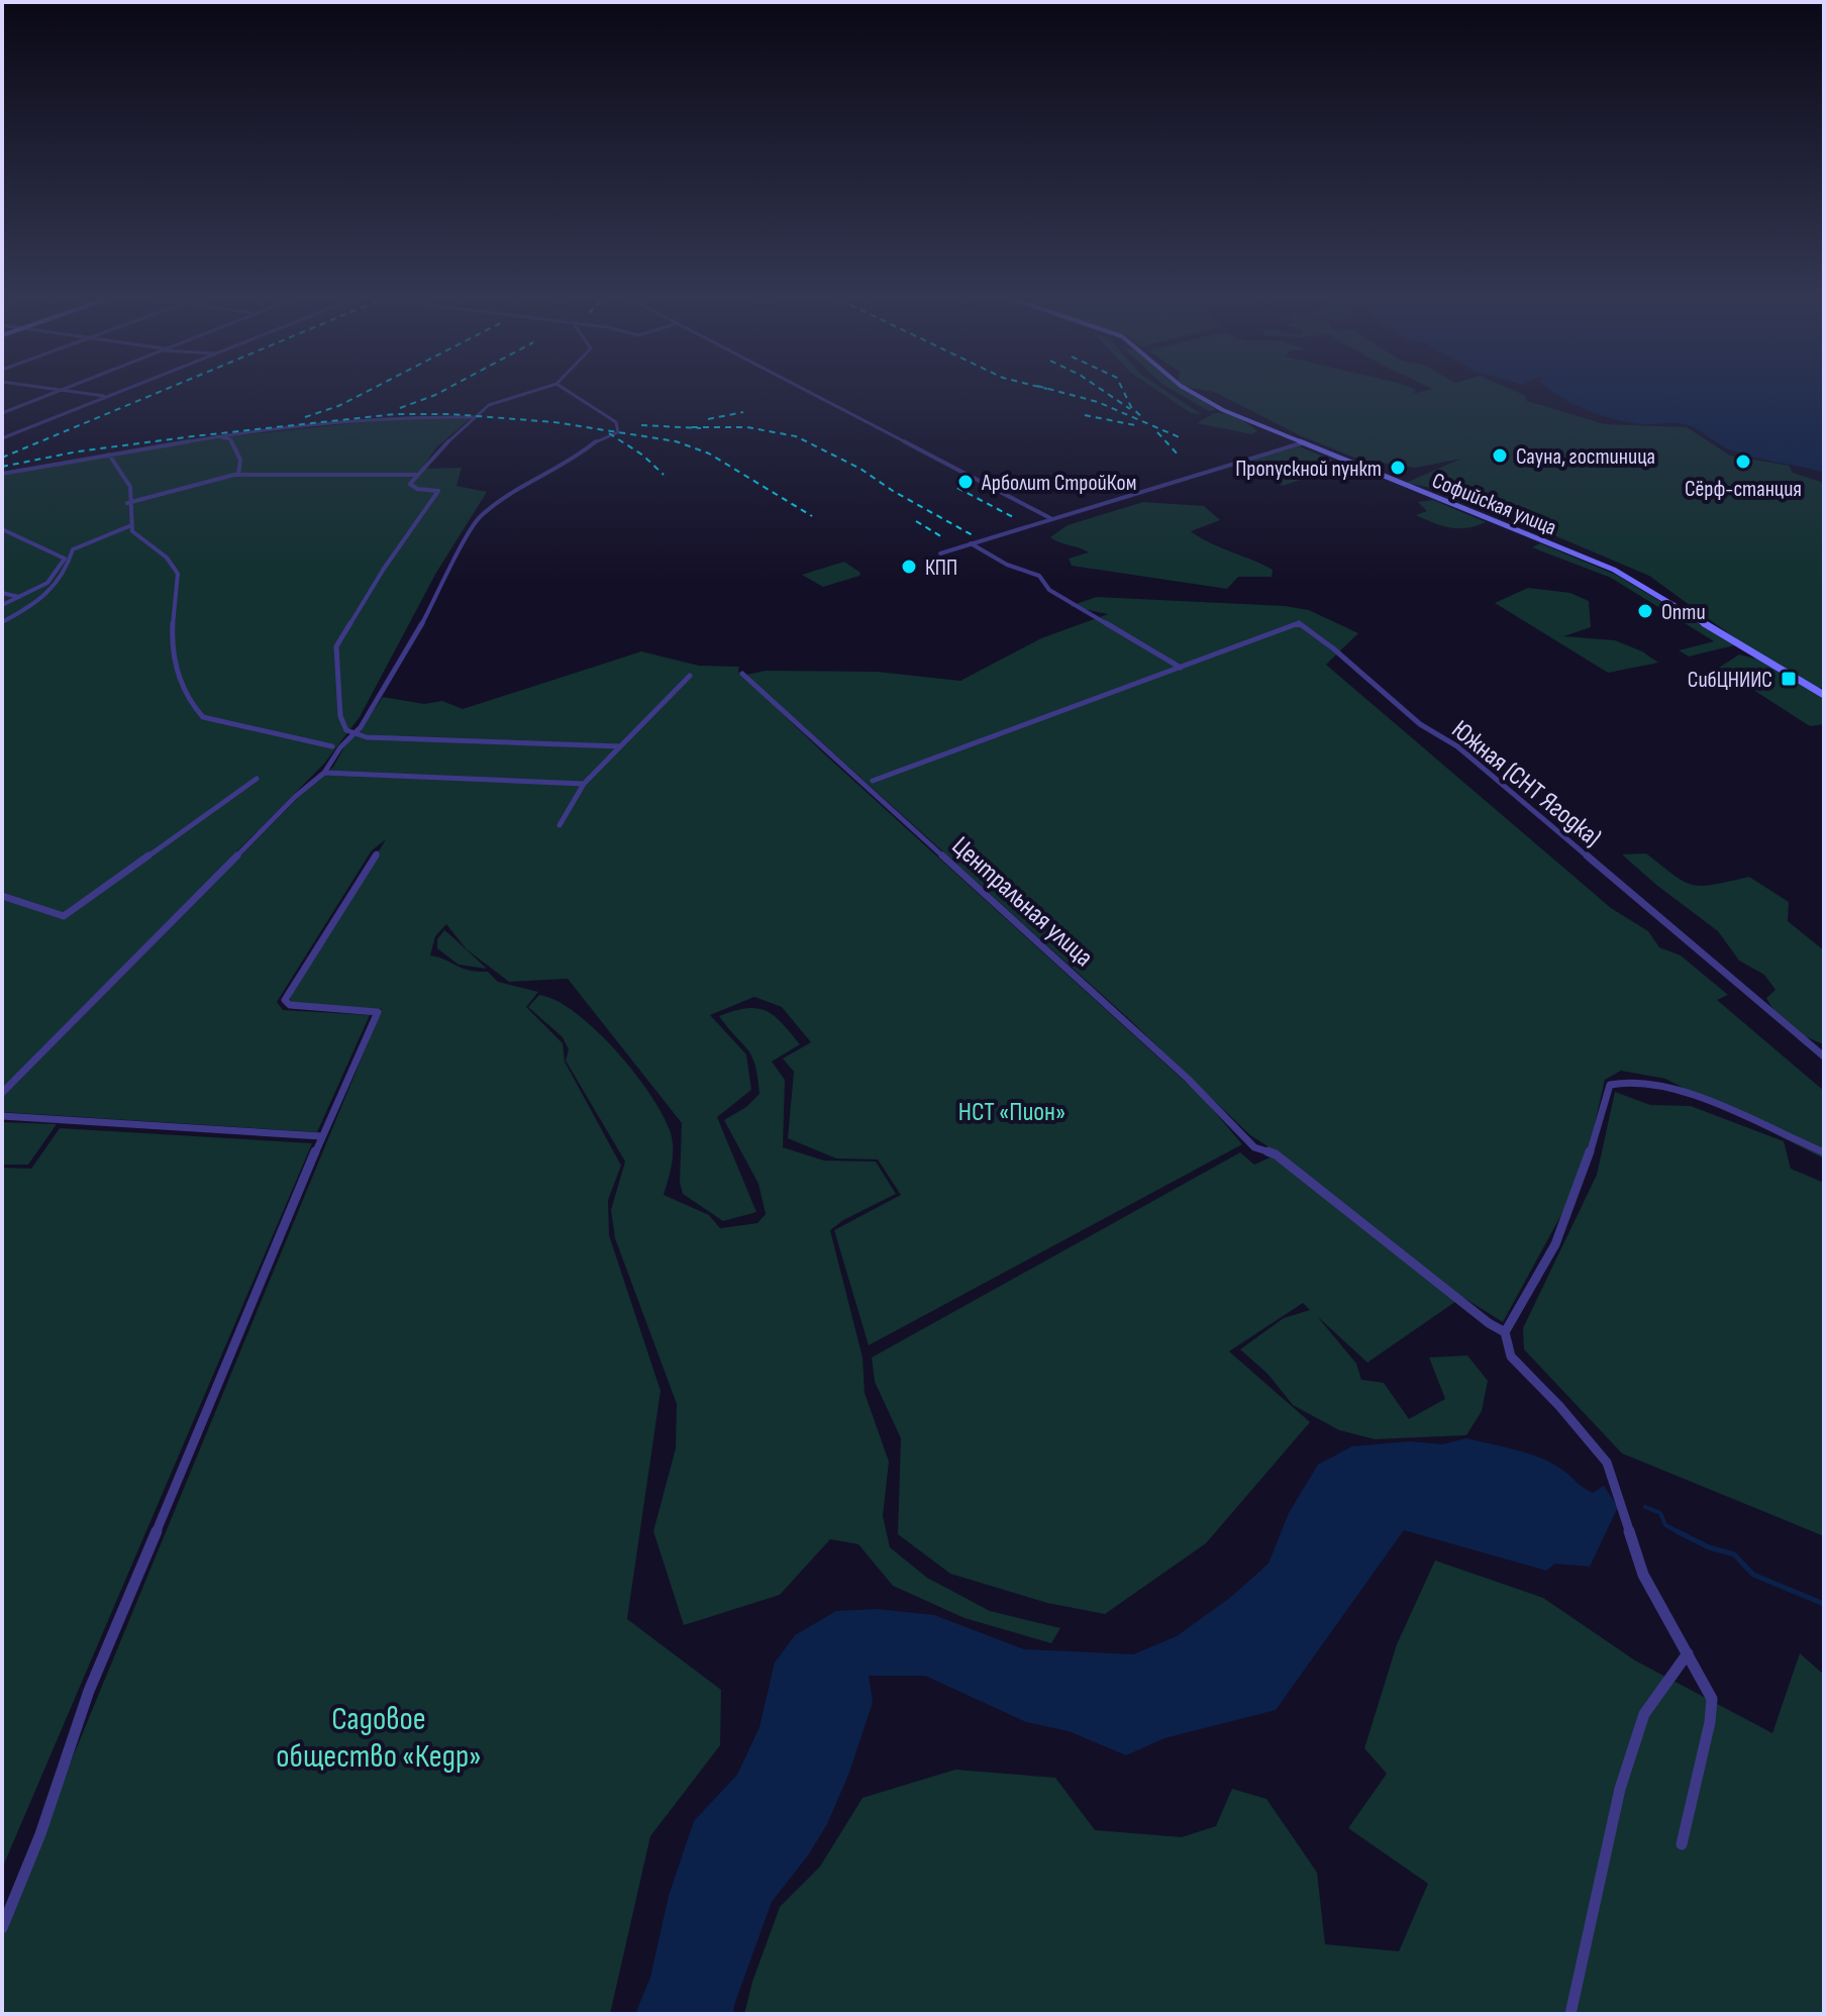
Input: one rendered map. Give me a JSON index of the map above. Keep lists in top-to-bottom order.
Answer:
{
  "streets": {
    "main road": ["Софийская улица"],
    "street": ["Южная (СНТ Ягодка)", "Центральная улица"]
  },
  "parks": ["НСТ «Пион»", "Садовое общество «Кедр»"],
  "places": {
    "other": [
      "Сауна, гостиница",
      "Сёрф-станция",
      "Пропускной пункт",
      "Арболит СтройКом",
      "КПП",
      "Опти"
    ],
    "transit": ["СибЦНИИС"]
  }
}
